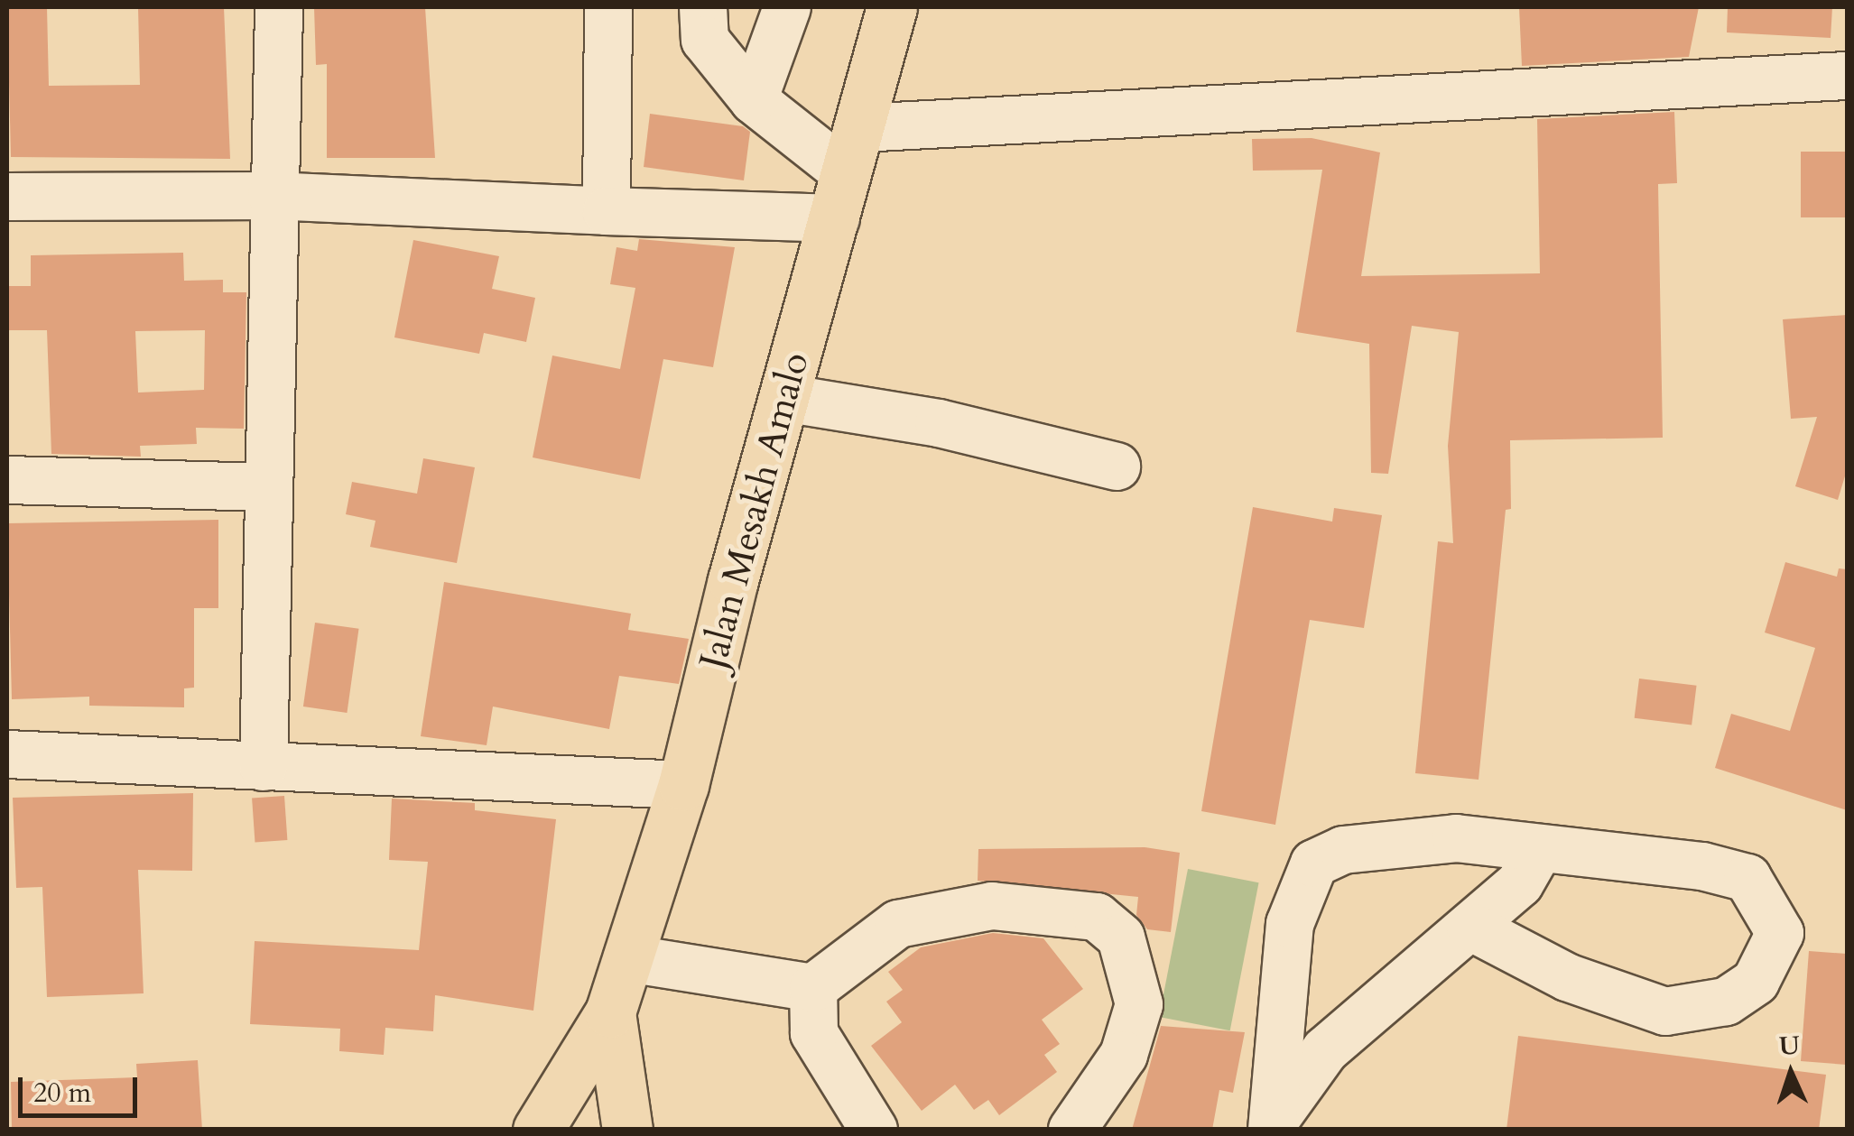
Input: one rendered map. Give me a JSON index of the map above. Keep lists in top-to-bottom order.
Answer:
{
  "streets": {
    "main road": ["Jalan Mesakh Amalo"]
  },
  "scale_bar": "20 m",
  "north": "top"
}
